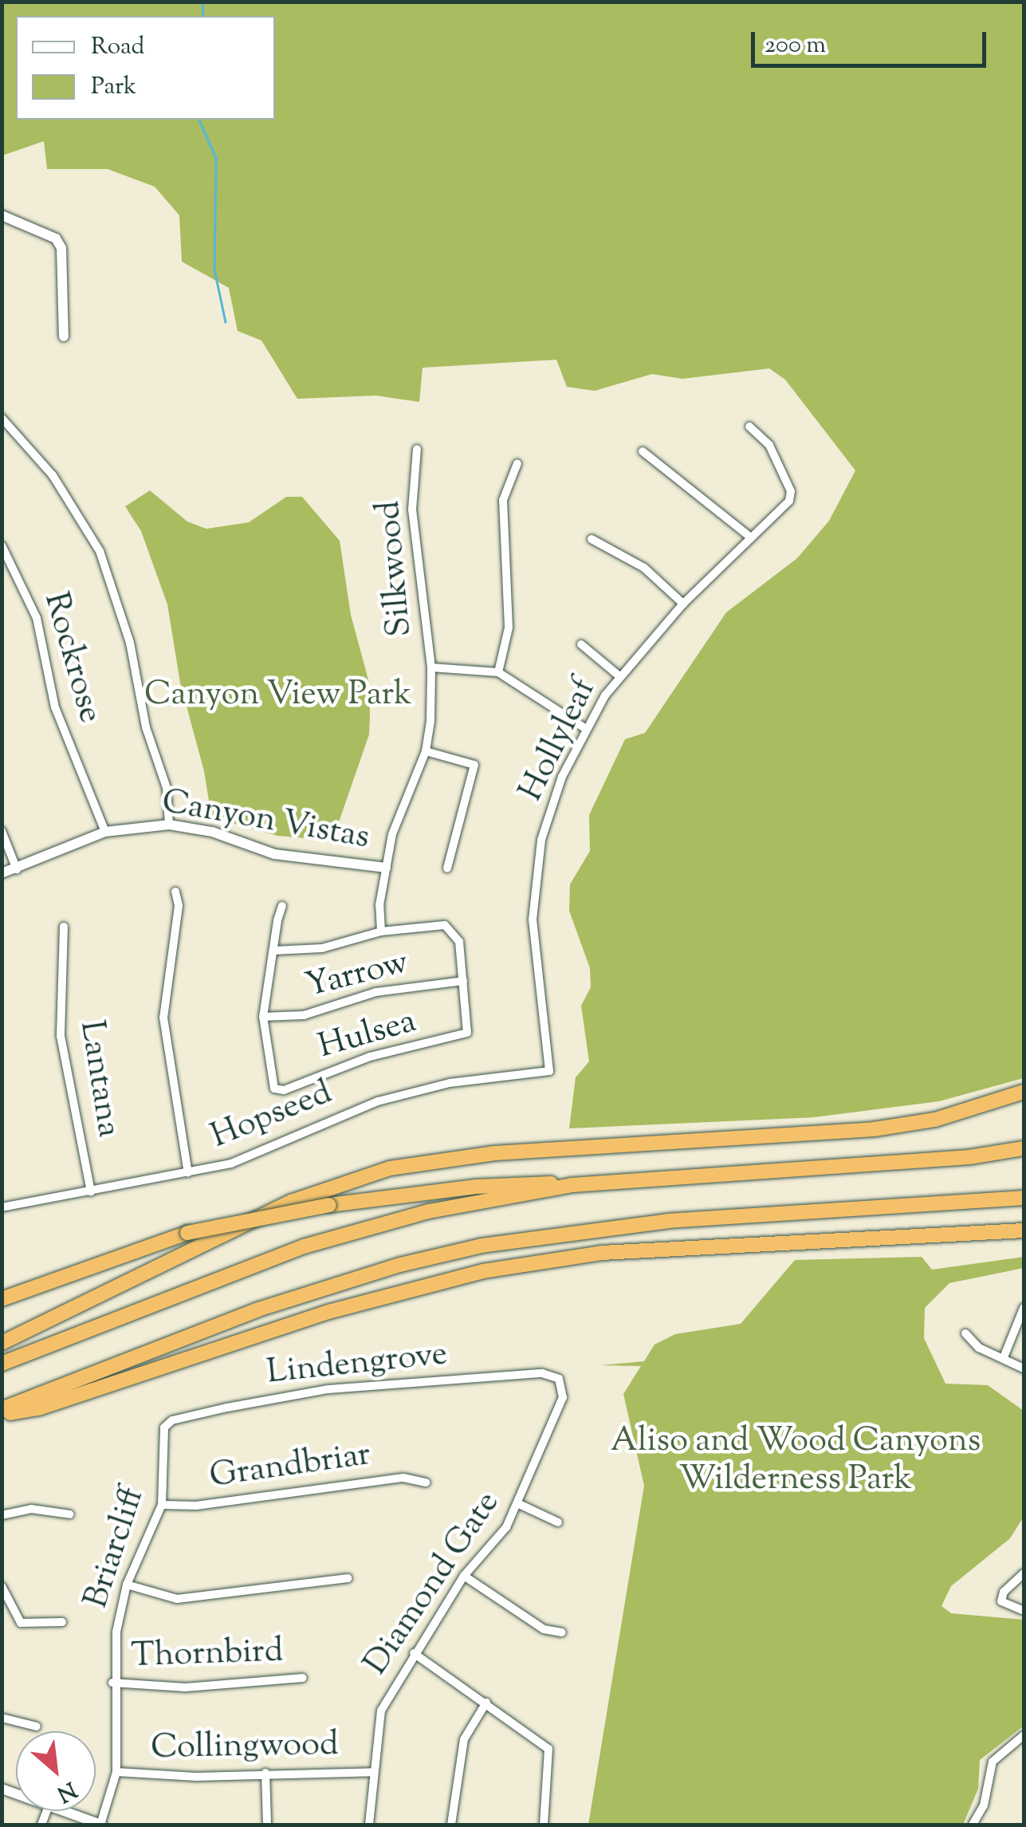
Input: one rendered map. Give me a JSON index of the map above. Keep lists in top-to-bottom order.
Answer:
{
  "streets": {
    "street": [
      "Silkwood",
      "Rockrose",
      "Hollyleaf",
      "Canyon Vistas",
      "Yarrow",
      "Hulsea",
      "Lantana",
      "Hopseed",
      "Lindengrove",
      "Grandbriar",
      "Briarcliff",
      "Diamond Gate",
      "Thornbird",
      "Collingwood"
    ]
  },
  "crossings": [
    ["Silkwood", "Canyon Vistas"],
    ["Rockrose", "Canyon Vistas"],
    ["Hollyleaf", "Hopseed"],
    ["Yarrow", "Hulsea"],
    ["Lantana", "Hopseed"],
    ["Lindengrove", "Briarcliff"],
    ["Lindengrove", "Diamond Gate"],
    ["Grandbriar", "Briarcliff"],
    ["Briarcliff", "Thornbird"],
    ["Briarcliff", "Collingwood"],
    ["Diamond Gate", "Collingwood"]
  ],
  "parks": ["Canyon View Park", "Aliso and Wood Canyons Wilderness Park"],
  "legend": ["Road", "Park"],
  "scale_bar": "200 m",
  "north": "bottom right"
}
